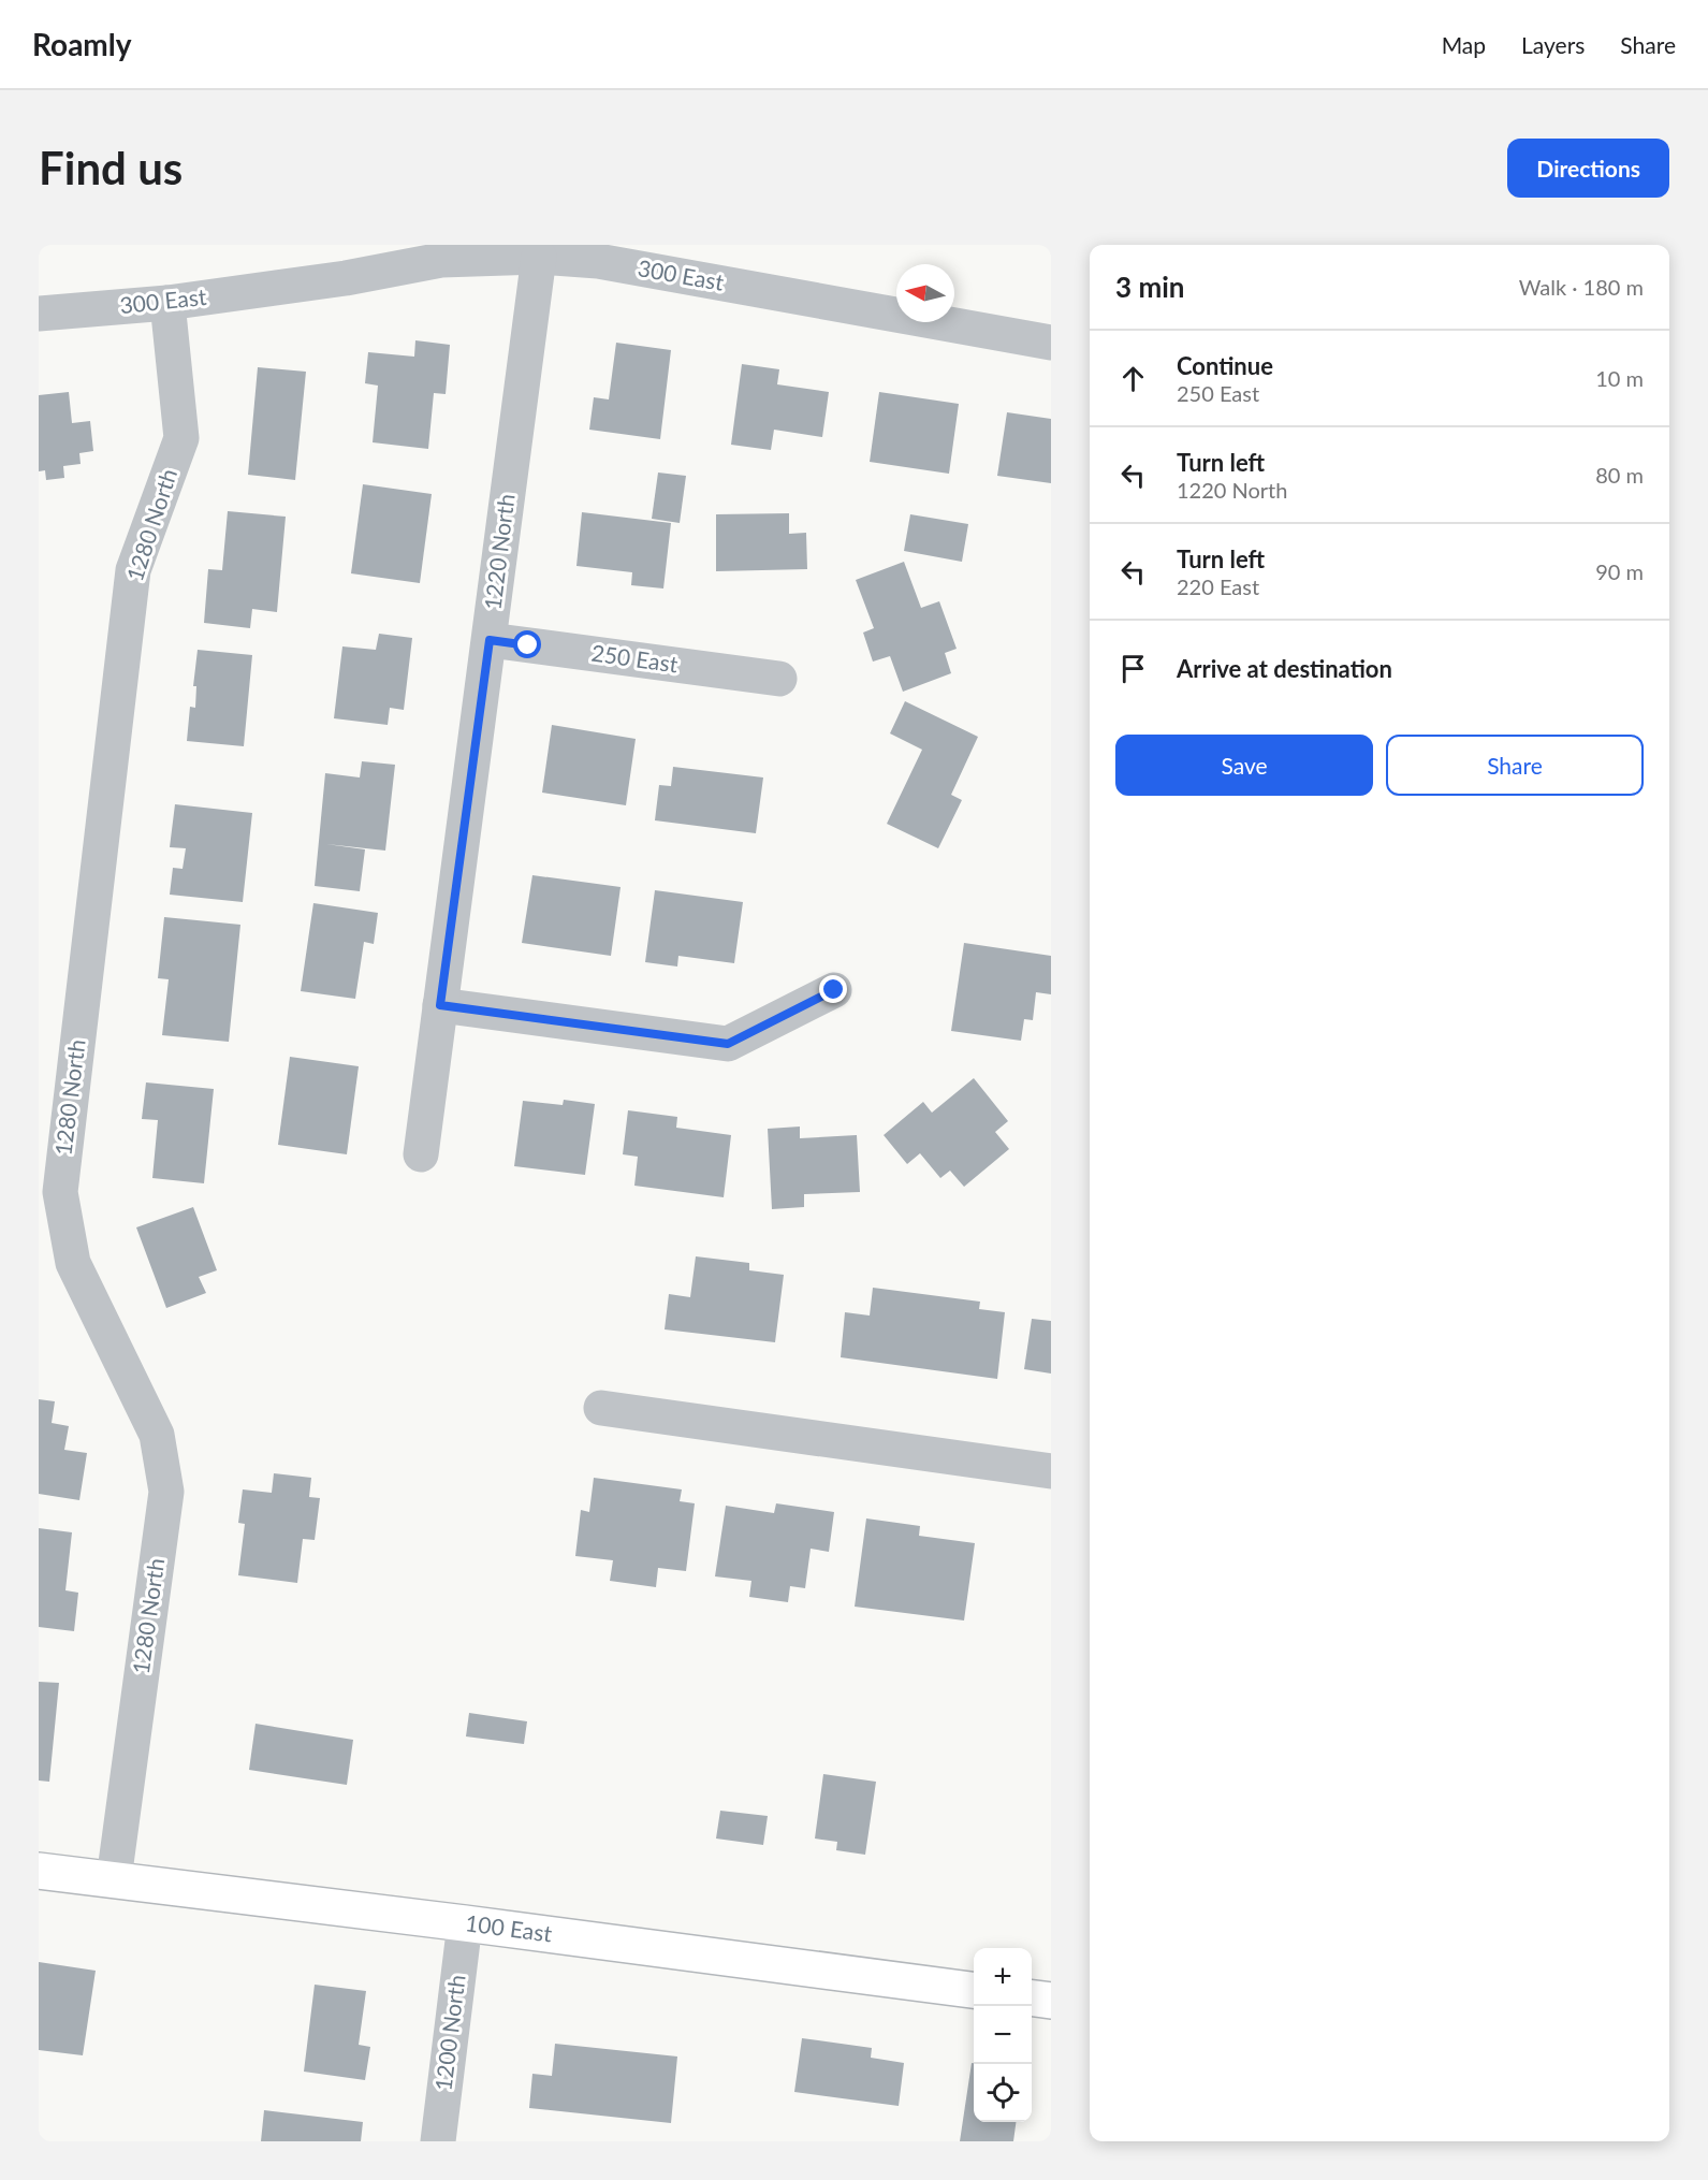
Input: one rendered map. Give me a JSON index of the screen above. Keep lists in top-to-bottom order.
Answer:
{
  "streets": {
    "main road": ["100 East"],
    "street": [
      "300 East",
      "1280 North",
      "1220 North",
      "250 East",
      "1200 North"
    ]
  },
  "crossings": [
    ["300 East", "1280 North"],
    ["300 East", "1220 North"],
    ["1280 North", "100 East"],
    ["1220 North", "250 East"],
    ["100 East", "1200 North"]
  ],
  "north": "left",
  "page": {
    "header": "Roamly",
    "nav": ["Map", "Layers", "Share"],
    "buttons": [
      "Directions",
      ["Save", "Share"]
    ],
    "title": "Find us",
    "heading": ["3 min", "Walk · 180 m"],
    "list": [
      ["Continue", "250 East", "10 m"],
      ["Turn left", "1220 North", "80 m"],
      ["Turn left", "220 East", "90 m"],
      "Arrive at destination"
    ],
    "map_buttons": ["+", "−"]
  }
}
